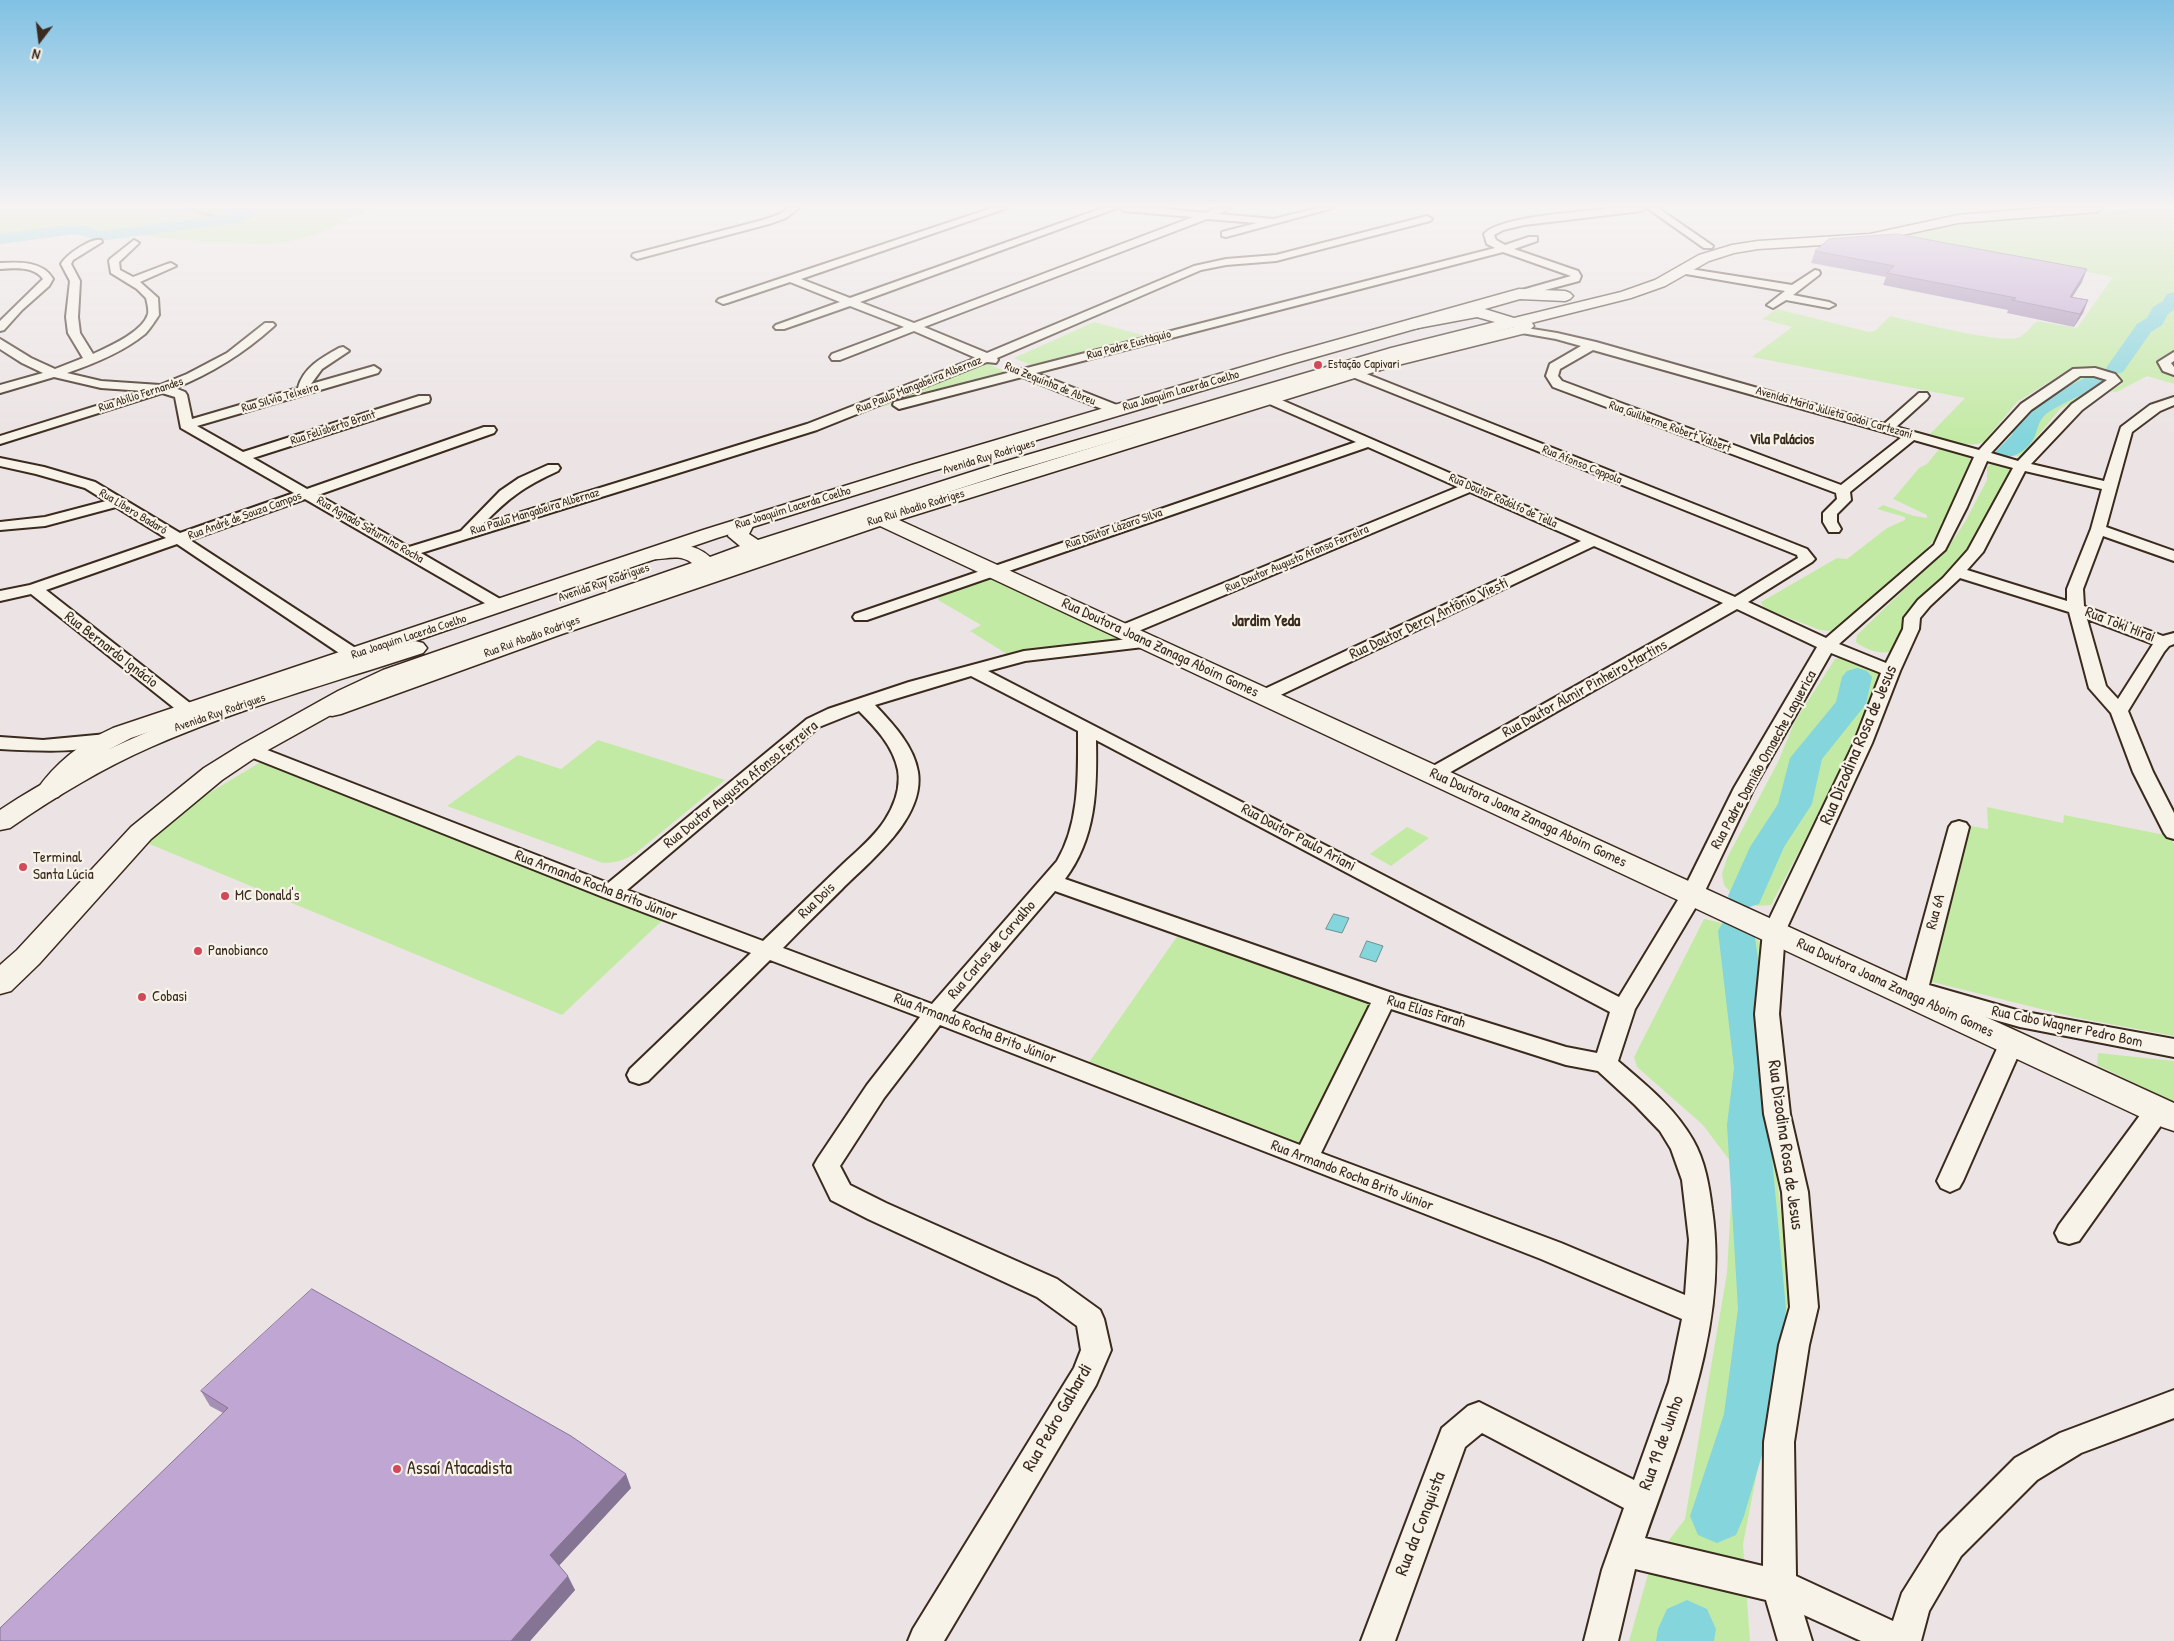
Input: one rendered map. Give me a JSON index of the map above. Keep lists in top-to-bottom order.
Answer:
{
  "streets": {
    "main road": [
      "Rua Joaquim Lacerda Coelho",
      "Avenida Ruy Rodrigues",
      "Rua Rui Abadio Rodriges",
      "Rua Doutora Joana Zanaga Aboim Gomes"
    ],
    "street": [
      "Rua Padre Eustáquio",
      "Rua Zequinha de Abreu",
      "Rua Paulo Mangabeira Albernaz",
      "Rua Abílio Fernandes",
      "Rua Silvio Teixeira",
      "Avenida Maria Julieta Godoi Cartezani",
      "Rua Guilherme Robert Valbert",
      "Rua Felisberto Brant",
      "Rua Afonso Coppola",
      "Rua Doutor Rodolfo de Tella",
      "Rua Líbero Badaró",
      "Rua André de Souza Campos",
      "Rua Doutor Lázaro Silva",
      "Rua Agnado Saturnino Rocha",
      "Rua Doutor Augusto Afonso Ferreira",
      "Rua Doutor Dercy Antônio Viesti",
      "Rua Toki Hirai",
      "Rua Bernardo Ignácio",
      "Rua Doutor Almir Pinheiro Martins",
      "Rua Dizodina Rosa de Jesus",
      "Rua Padre Damião Omaeche Laquerica",
      "Rua Doutor Paulo Ariani",
      "Rua Armando Rocha Brito Júnior",
      "Rua Dois",
      "Rua 6A",
      "Rua Carlos de Carvalho",
      "Rua Elias Farah",
      "Rua Cabo Wagner Pedro Bom",
      "Rua Pedro Galhardi",
      "Rua 19 de Junho",
      "Rua da Conquista"
    ]
  },
  "crossings": [
    ["Rua Padre Eustáquio", "Rua Zequinha de Abreu"],
    ["Rua Padre Eustáquio", "Rua Paulo Mangabeira Albernaz"],
    ["Rua Zequinha de Abreu", "Rua Paulo Mangabeira Albernaz"],
    ["Rua Zequinha de Abreu", "Rua Joaquim Lacerda Coelho"],
    ["Rua Paulo Mangabeira Albernaz", "Rua Agnado Saturnino Rocha"],
    ["Rua Joaquim Lacerda Coelho", "Avenida Ruy Rodrigues"],
    ["Rua Joaquim Lacerda Coelho", "Rua Líbero Badaró"],
    ["Rua Joaquim Lacerda Coelho", "Rua Agnado Saturnino Rocha"],
    ["Rua Joaquim Lacerda Coelho", "Rua Bernardo Ignácio"],
    ["Rua Silvio Teixeira", "Rua Agnado Saturnino Rocha"],
    ["Avenida Maria Julieta Godoi Cartezani", "Rua Guilherme Robert Valbert"],
    ["Avenida Maria Julieta Godoi Cartezani", "Avenida Ruy Rodrigues"],
    ["Avenida Maria Julieta Godoi Cartezani", "Rua Rui Abadio Rodriges"],
    ["Avenida Maria Julieta Godoi Cartezani", "Rua Dizodina Rosa de Jesus"],
    ["Rua Felisberto Brant", "Rua Agnado Saturnino Rocha"],
    ["Avenida Ruy Rodrigues", "Rua Rui Abadio Rodriges"],
    ["Avenida Ruy Rodrigues", "Rua Armando Rocha Brito Júnior"],
    ["Rua Afonso Coppola", "Rua Doutor Rodolfo de Tella"],
    ["Rua Afonso Coppola", "Rua Rui Abadio Rodriges"],
    ["Rua Afonso Coppola", "Rua Doutor Almir Pinheiro Martins"],
    ["Rua Doutor Rodolfo de Tella", "Rua Rui Abadio Rodriges"],
    ["Rua Doutor Rodolfo de Tella", "Rua Doutor Lázaro Silva"],
    ["Rua Doutor Rodolfo de Tella", "Rua Doutor Augusto Afonso Ferreira"],
    ["Rua Doutor Rodolfo de Tella", "Rua Doutor Dercy Antônio Viesti"],
    ["Rua Doutor Rodolfo de Tella", "Rua Doutor Almir Pinheiro Martins"],
    ["Rua Rui Abadio Rodriges", "Rua Doutora Joana Zanaga Aboim Gomes"],
    ["Rua Líbero Badaró", "Rua André de Souza Campos"],
    ["Rua André de Souza Campos", "Rua Agnado Saturnino Rocha"],
    ["Rua André de Souza Campos", "Rua Bernardo Ignácio"],
    ["Rua Doutor Lázaro Silva", "Rua Doutora Joana Zanaga Aboim Gomes"],
    ["Rua Doutor Augusto Afonso Ferreira", "Rua Doutora Joana Zanaga Aboim Gomes"],
    ["Rua Doutor Augusto Afonso Ferreira", "Rua Doutor Paulo Ariani"],
    ["Rua Doutor Augusto Afonso Ferreira", "Rua Armando Rocha Brito Júnior"],
    ["Rua Doutor Augusto Afonso Ferreira", "Rua Dois"],
    ["Rua Doutor Dercy Antônio Viesti", "Rua Doutora Joana Zanaga Aboim Gomes"],
    ["Rua Toki Hirai", "Rua Dizodina Rosa de Jesus"],
    ["Rua Doutora Joana Zanaga Aboim Gomes", "Rua Doutor Almir Pinheiro Martins"],
    ["Rua Doutora Joana Zanaga Aboim Gomes", "Rua Dizodina Rosa de Jesus"],
    ["Rua Doutora Joana Zanaga Aboim Gomes", "Rua Padre Damião Omaeche Laquerica"],
    ["Rua Doutora Joana Zanaga Aboim Gomes", "Rua 6A"],
    ["Rua Doutora Joana Zanaga Aboim Gomes", "Rua Cabo Wagner Pedro Bom"],
    ["Rua Padre Damião Omaeche Laquerica", "Rua Doutor Paulo Ariani"],
    ["Rua Padre Damião Omaeche Laquerica", "Rua Elias Farah"],
    ["Rua Doutor Paulo Ariani", "Rua Carlos de Carvalho"],
    ["Rua Armando Rocha Brito Júnior", "Rua Dois"],
    ["Rua Armando Rocha Brito Júnior", "Rua Carlos de Carvalho"],
    ["Rua Armando Rocha Brito Júnior", "Rua 19 de Junho"],
    ["Rua 6A", "Rua Cabo Wagner Pedro Bom"],
    ["Rua Carlos de Carvalho", "Rua Elias Farah"],
    ["Rua Carlos de Carvalho", "Rua Pedro Galhardi"],
    ["Rua Elias Farah", "Rua 19 de Junho"],
    ["Rua 19 de Junho", "Rua da Conquista"]
  ],
  "districts": ["Vila Palácios", "Jardim Yeda"],
  "places": [
    "Estação Capivari",
    "Terminal Santa Lúcia",
    "MC Donald's",
    "Panobianco",
    "Cobasi",
    "Assaí Atacadista"
  ],
  "north": "bottom"
}
